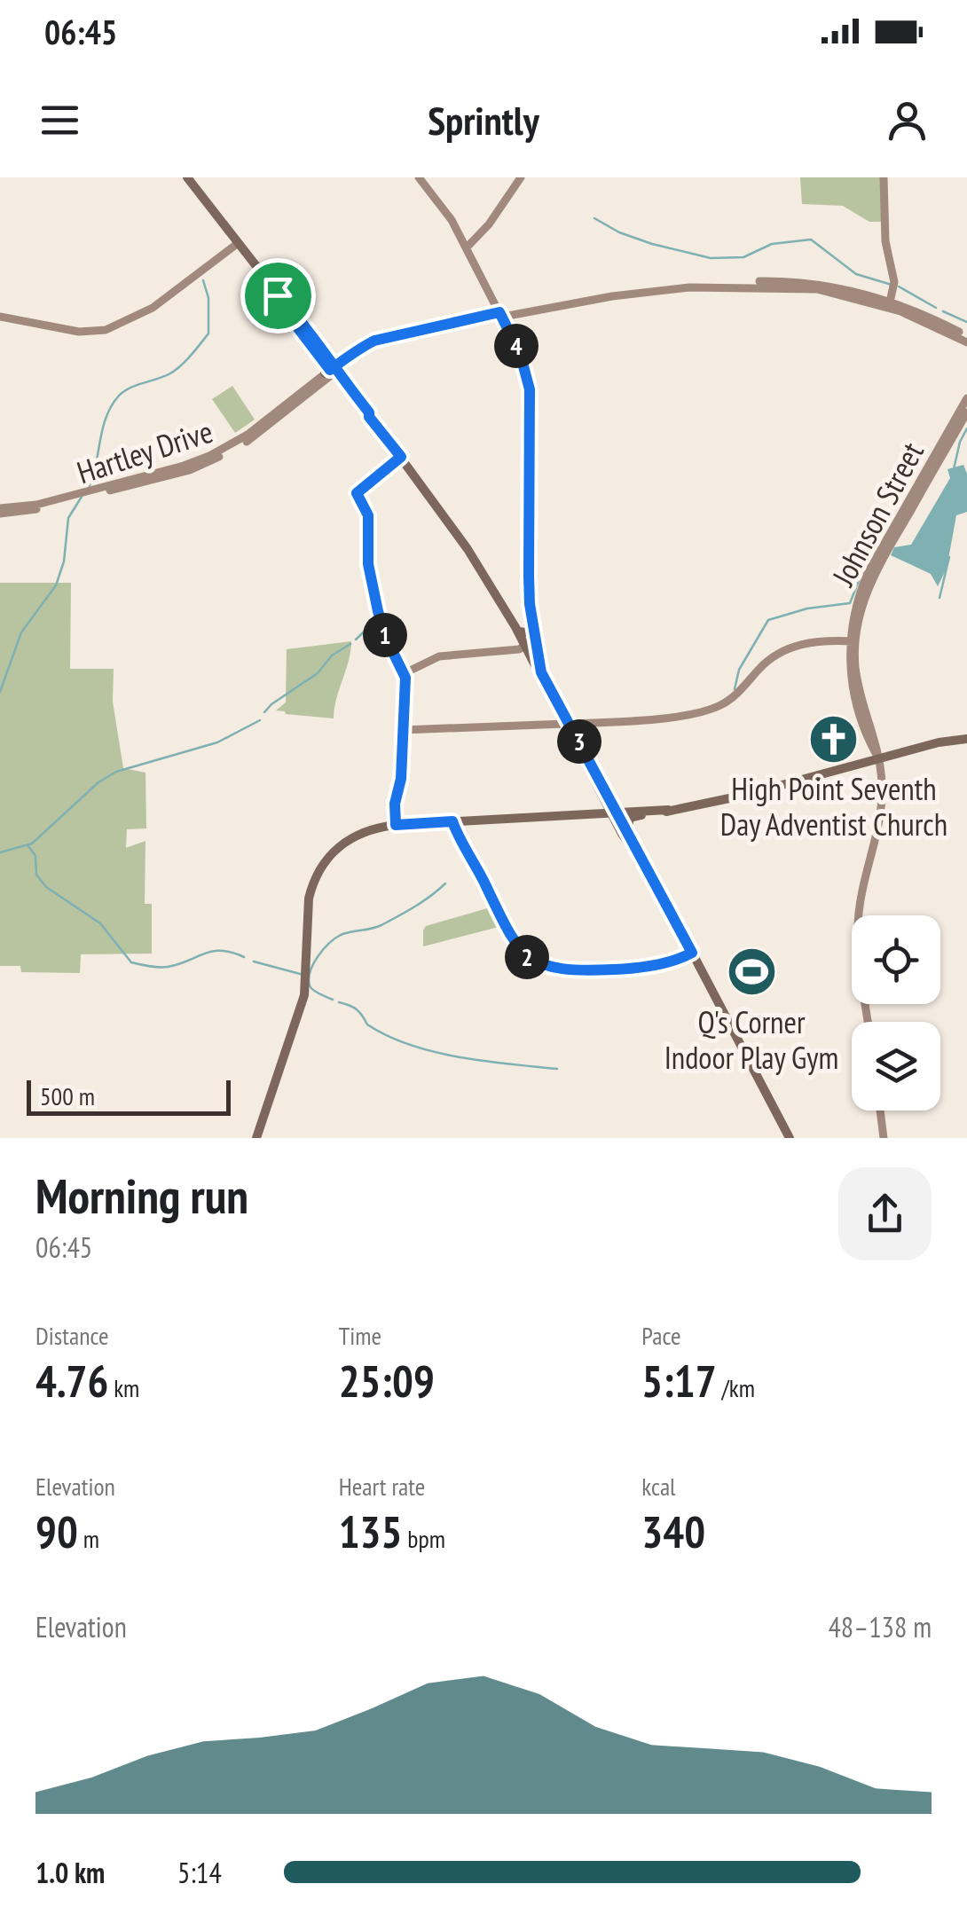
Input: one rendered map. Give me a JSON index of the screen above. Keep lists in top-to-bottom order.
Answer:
{
  "streets": {
    "street": ["Hartley Drive", "Johnson Street"]
  },
  "places": {
    "church": ["High Point Seventh Day Adventist Church"],
    "sports": ["Q's Corner Indoor Play Gym"]
  },
  "scale_bar": "500 m",
  "page": {
    "status": "06:45",
    "header": "Sprintly",
    "pins": [
      "4",
      "1",
      "3",
      "2"
    ],
    "scale": "500 m",
    "heading": ["Morning run", "06:45"],
    "stats": [
      ["Distance", "4.76 km"],
      ["Time", "25:09"],
      ["Pace", "5:17 /km"],
      ["Elevation", "90 m"],
      ["Heart rate", "135 bpm"],
      ["kcal", "340"]
    ],
    "chart": ["Elevation", "48–138 m"],
    "list": [
      {
        "name": "1.0 km",
        "note": "5:14"
      }
    ]
  }
}
